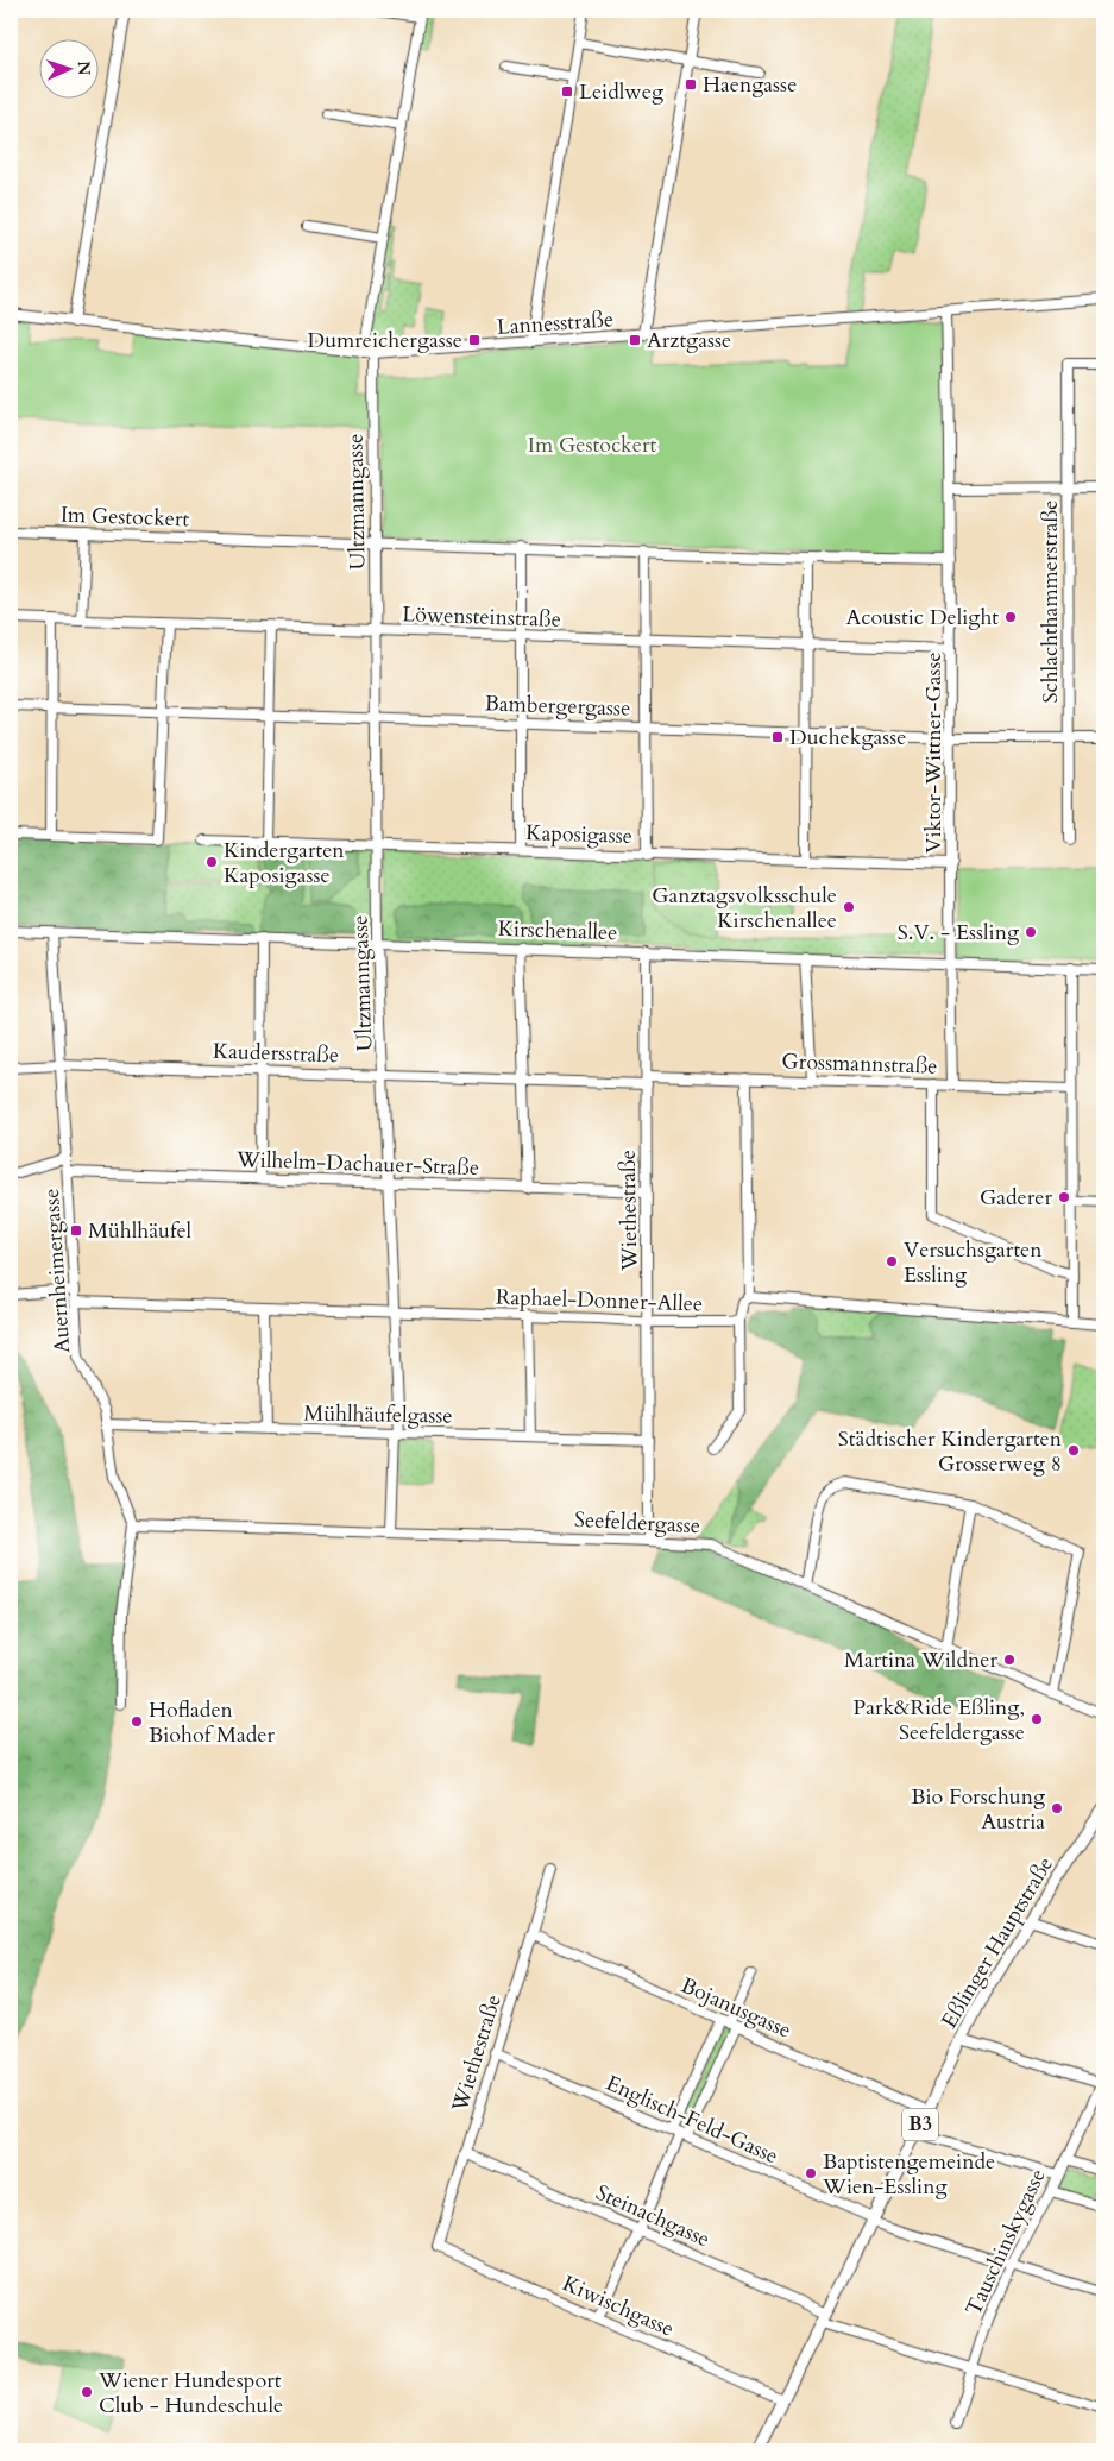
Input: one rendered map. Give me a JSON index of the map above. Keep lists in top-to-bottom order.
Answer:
{
  "streets": {
    "main road": ["Eßlinger Hauptstraße", "B3"],
    "street": [
      "Lannesstraße",
      "Ultzmanngasse",
      "Im Gestockert",
      "Schlachthammerstraße",
      "Löwensteinstraße",
      "Bambergergasse",
      "Viktor-Wittner-Gasse",
      "Kaposigasse",
      "Kirschenallee",
      "Kaudersstraße",
      "Grossmannstraße",
      "Wilhelm-Dachauer-Straße",
      "Wiethestraße",
      "Auernheimergasse",
      "Raphael-Donner-Allee",
      "Mühlhäufelgasse",
      "Seefeldergasse",
      "Bojanusgasse",
      "Englisch-Feld-Gasse",
      "Steinachgasse",
      "Tauschinskygasse",
      "Kiwischgasse"
    ]
  },
  "crossings": [
    ["Lannesstraße", "Ultzmanngasse"],
    ["Lannesstraße", "Viktor-Wittner-Gasse"],
    ["Ultzmanngasse", "Im Gestockert"],
    ["Ultzmanngasse", "Löwensteinstraße"],
    ["Ultzmanngasse", "Bambergergasse"],
    ["Ultzmanngasse", "Kaposigasse"],
    ["Ultzmanngasse", "Kirschenallee"],
    ["Ultzmanngasse", "Kaudersstraße"],
    ["Ultzmanngasse", "Wilhelm-Dachauer-Straße"],
    ["Ultzmanngasse", "Raphael-Donner-Allee"],
    ["Ultzmanngasse", "Mühlhäufelgasse"],
    ["Ultzmanngasse", "Seefeldergasse"],
    ["Im Gestockert", "Viktor-Wittner-Gasse"],
    ["Schlachthammerstraße", "Bambergergasse"],
    ["Löwensteinstraße", "Viktor-Wittner-Gasse"],
    ["Bambergergasse", "Viktor-Wittner-Gasse"],
    ["Viktor-Wittner-Gasse", "Kaposigasse"],
    ["Viktor-Wittner-Gasse", "Kirschenallee"],
    ["Viktor-Wittner-Gasse", "Grossmannstraße"],
    ["Kirschenallee", "Wiethestraße"],
    ["Kirschenallee", "Auernheimergasse"],
    ["Kaudersstraße", "Grossmannstraße"],
    ["Kaudersstraße", "Wiethestraße"],
    ["Kaudersstraße", "Auernheimergasse"],
    ["Grossmannstraße", "Wiethestraße"],
    ["Wilhelm-Dachauer-Straße", "Wiethestraße"],
    ["Wilhelm-Dachauer-Straße", "Auernheimergasse"],
    ["Wiethestraße", "Raphael-Donner-Allee"],
    ["Wiethestraße", "Mühlhäufelgasse"],
    ["Wiethestraße", "Seefeldergasse"],
    ["Wiethestraße", "Bojanusgasse"],
    ["Wiethestraße", "Englisch-Feld-Gasse"],
    ["Wiethestraße", "Steinachgasse"],
    ["Wiethestraße", "Kiwischgasse"],
    ["Auernheimergasse", "Raphael-Donner-Allee"],
    ["Auernheimergasse", "Mühlhäufelgasse"],
    ["Auernheimergasse", "Seefeldergasse"],
    ["Eßlinger Hauptstraße", "Bojanusgasse"],
    ["Eßlinger Hauptstraße", "Englisch-Feld-Gasse"],
    ["Eßlinger Hauptstraße", "Steinachgasse"],
    ["Eßlinger Hauptstraße", "Kiwischgasse"],
    ["Englisch-Feld-Gasse", "Tauschinskygasse"],
    ["Steinachgasse", "Tauschinskygasse"]
  ],
  "parks": ["Im Gestockert"],
  "places": {
    "transit": [
      "Haengasse",
      "Leidlweg",
      "Dumreichergasse",
      "Arztgasse",
      "Duchekgasse",
      "Mühlhäufel"
    ],
    "other": [
      "Acoustic Delight",
      "Kindergarten Kaposigasse",
      "Ganztagsvolksschule Kirschenallee",
      "S.V. - Essling",
      "Gaderer",
      "Versuchsgarten Essling",
      "Städtischer Kindergarten Grosserweg 8",
      "Martina Wildner",
      "Park&Ride Eßling, Seefeldergasse",
      "Hofladen Biohof Mader",
      "Bio Forschung Austria",
      "Baptistengemeinde Wien-Essling",
      "Wiener Hundesport Club - Hundeschule"
    ]
  },
  "north": "right"
}
